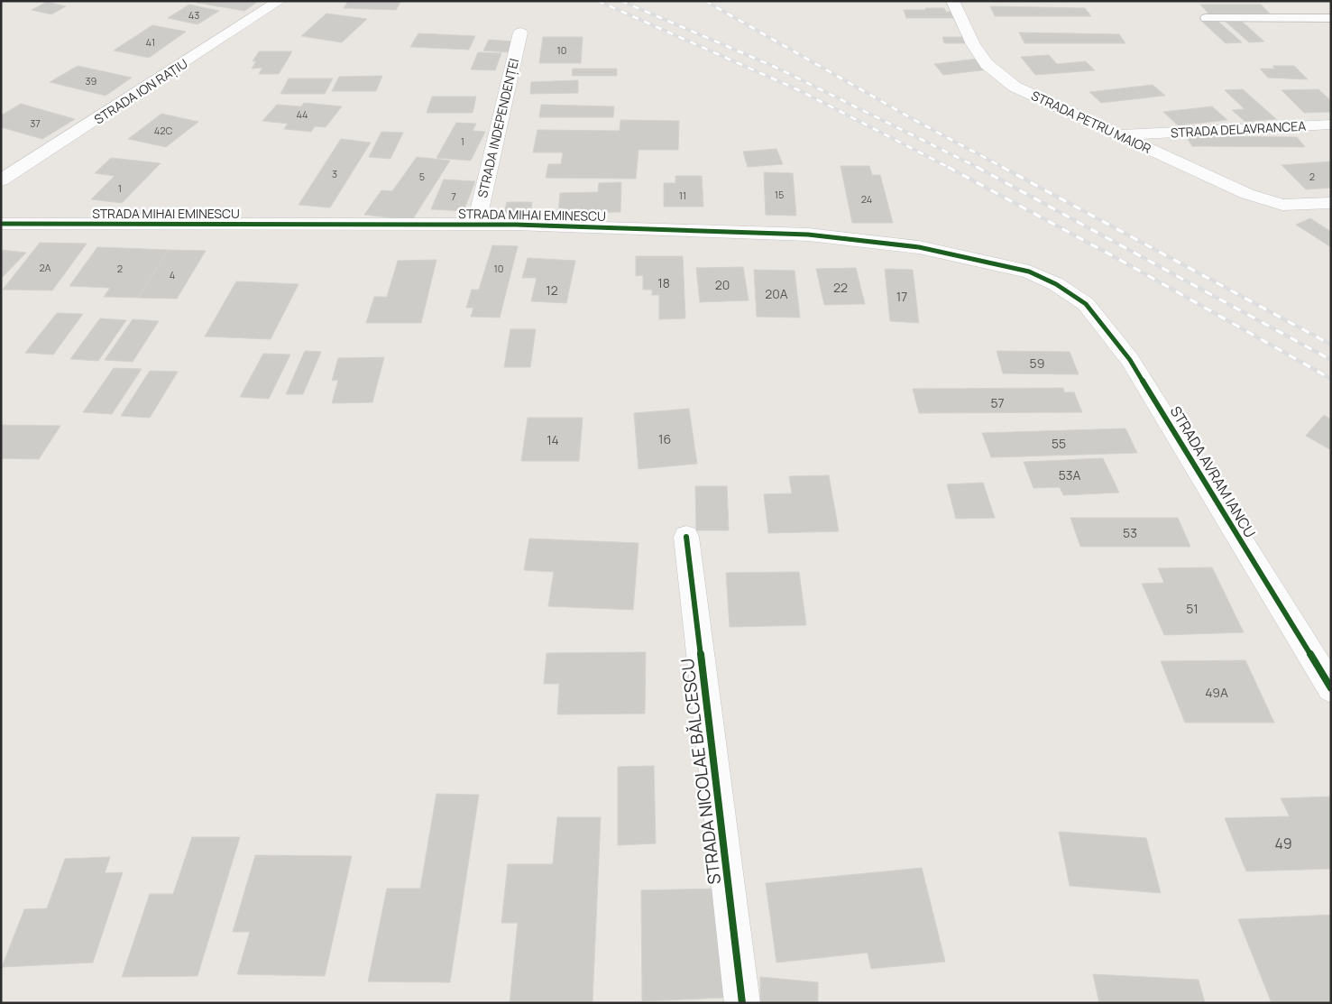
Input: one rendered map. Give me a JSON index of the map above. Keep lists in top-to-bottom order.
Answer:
{
  "streets": {
    "street": [
      "STRADA ION RAȚIU",
      "STRADA PETRU MAIOR",
      "STRADA INDEPENDENȚEI",
      "STRADA DELAVRANCEA",
      "STRADA MIHAI EMINESCU",
      "STRADA AVRAM IANCU",
      "STRADA NICOLAE BĂLCESCU"
    ]
  },
  "crossings": [
    ["STRADA PETRU MAIOR", "STRADA DELAVRANCEA"],
    ["STRADA INDEPENDENȚEI", "STRADA MIHAI EMINESCU"],
    ["STRADA MIHAI EMINESCU", "STRADA AVRAM IANCU"]
  ],
  "house_numbers": [
    "43",
    "41",
    "10",
    "39",
    "44",
    "37",
    "42C",
    "1",
    "3",
    "5",
    "2",
    "1",
    "15",
    "11",
    "7",
    "24",
    "2A",
    "2",
    "10",
    "4",
    "18",
    "20",
    "22",
    "12",
    "20A",
    "17",
    "59",
    "57",
    "16",
    "14",
    "55",
    "53A",
    "53",
    "51",
    "49A",
    "49"
  ]
}
